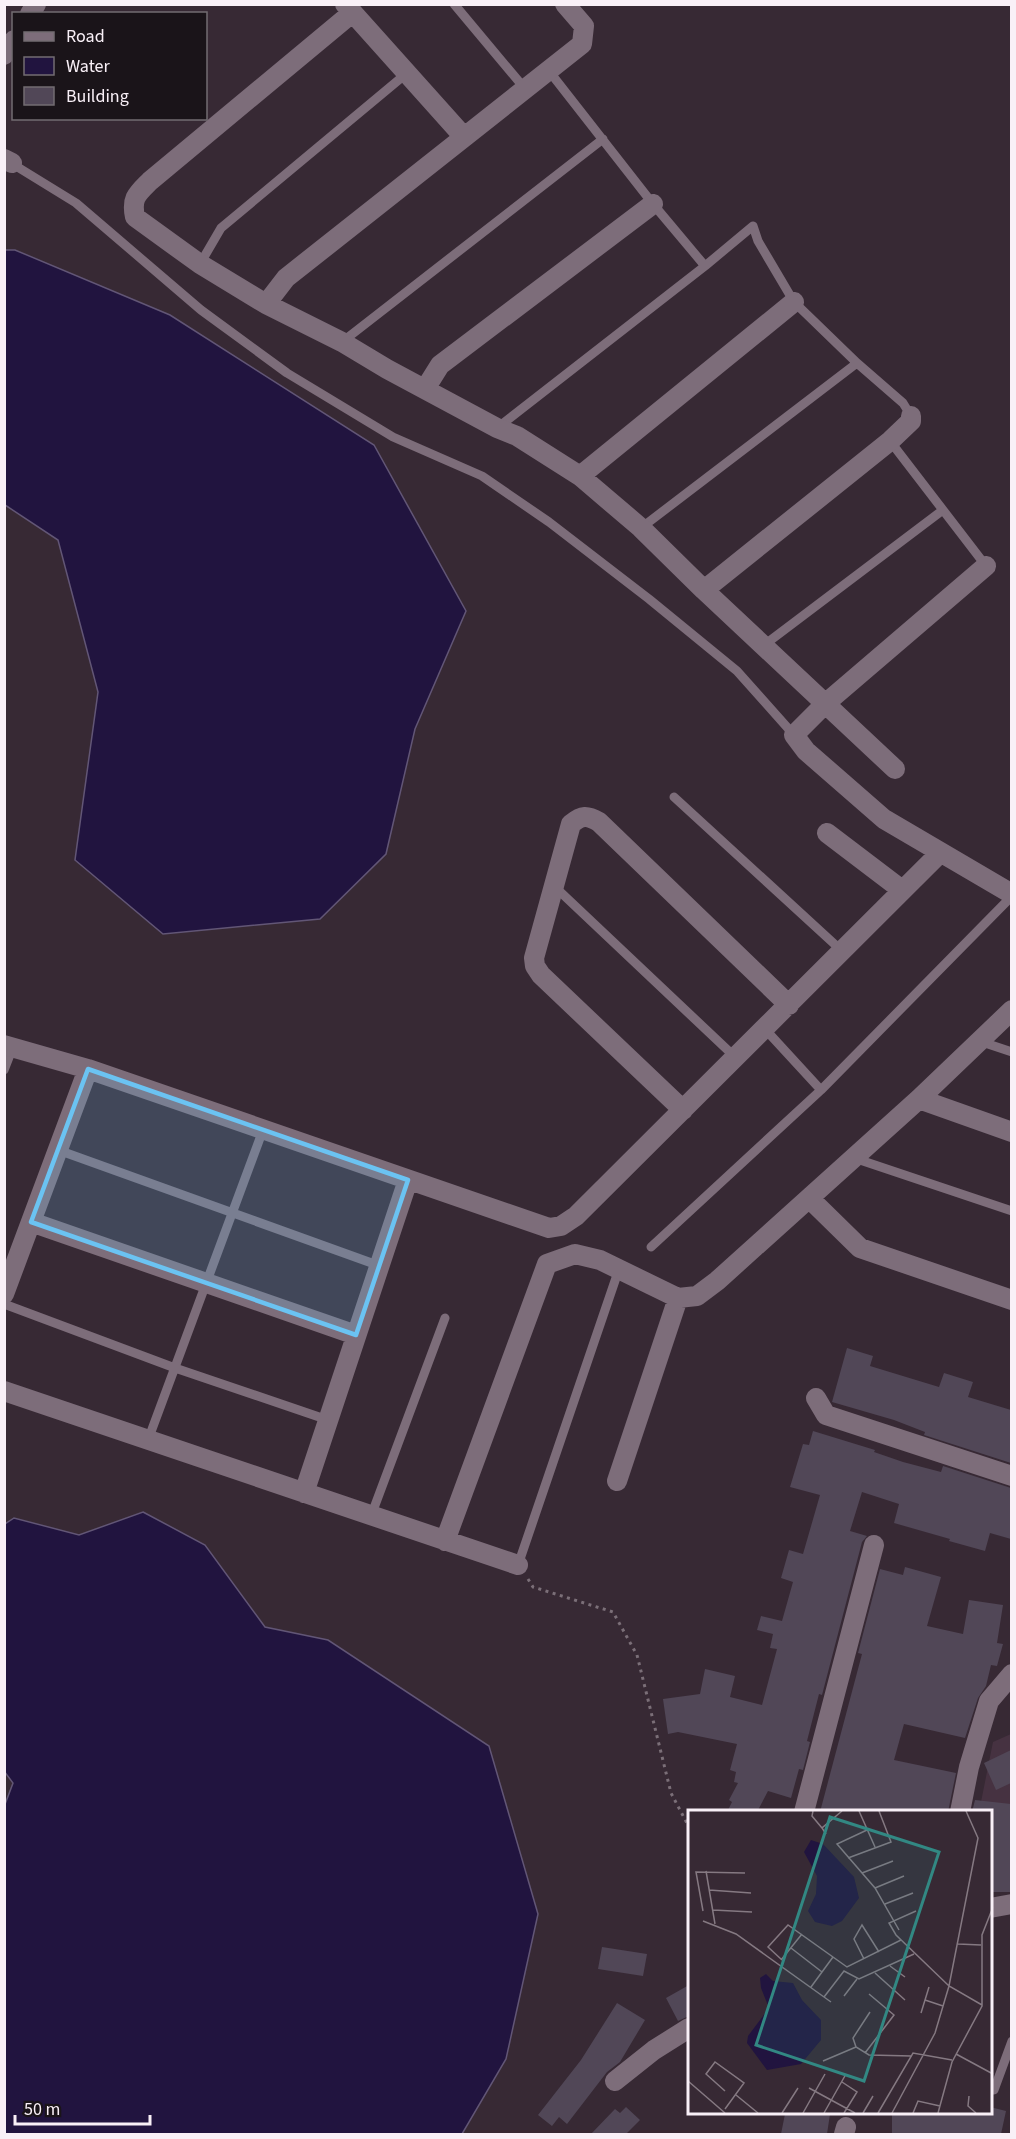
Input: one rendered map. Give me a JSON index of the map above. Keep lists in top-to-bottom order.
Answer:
{
  "legend": ["Road", "Water", "Building"],
  "scale_bar": "50 m"
}
